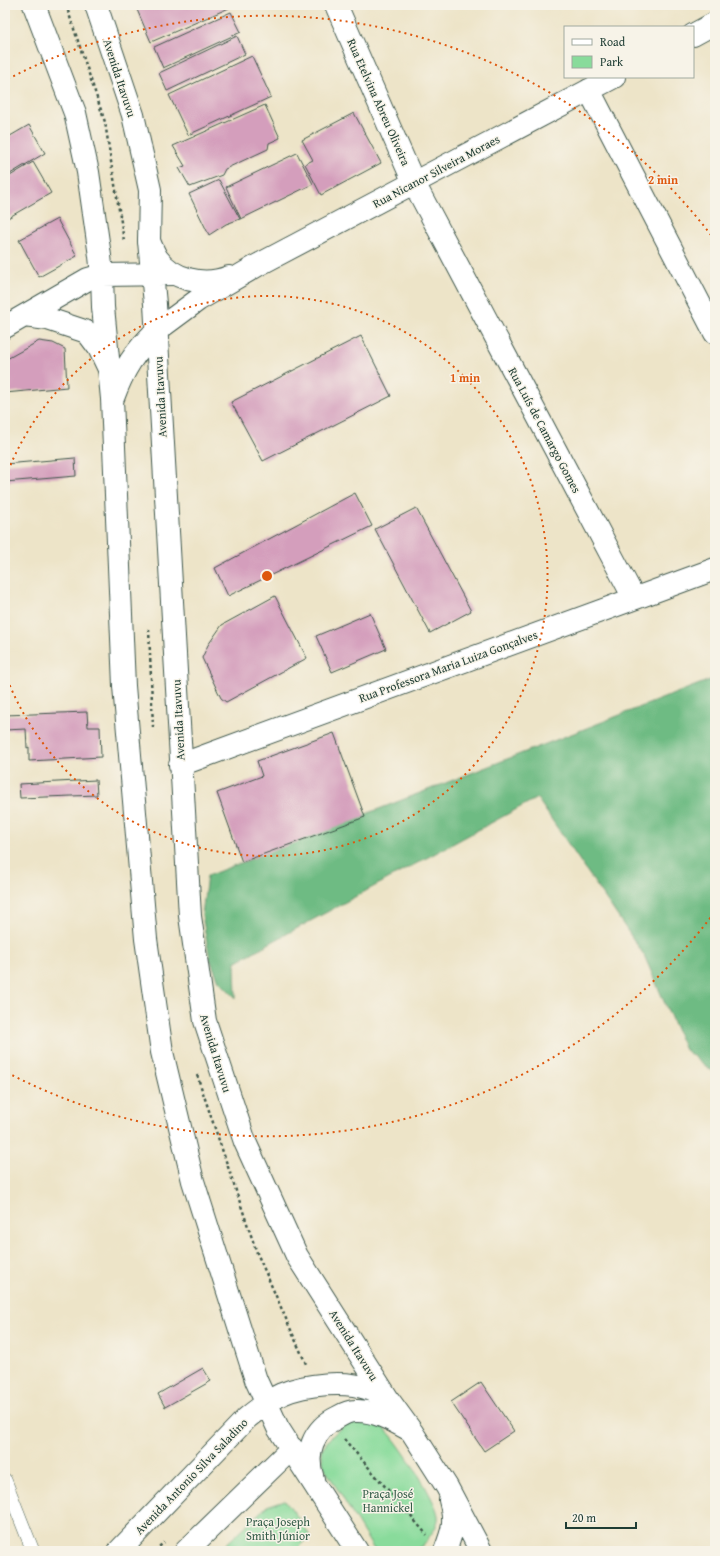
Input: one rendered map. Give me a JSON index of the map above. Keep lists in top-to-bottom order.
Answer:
{
  "streets": {
    "main road": [
      "Avenida Itavuvu",
      "Rua Etelvina Abreu Oliveira",
      "Rua Nicanor Silveira Moraes",
      "Rua Luís de Camargo Gomes",
      "Rua Professora Maria Luiza Gonçalves",
      "Avenida Antonio Silva Saladino"
    ]
  },
  "crossings": [
    ["Avenida Itavuvu", "Rua Nicanor Silveira Moraes"],
    ["Avenida Itavuvu", "Rua Professora Maria Luiza Gonçalves"],
    ["Avenida Itavuvu", "Avenida Antonio Silva Saladino"],
    ["Rua Etelvina Abreu Oliveira", "Rua Nicanor Silveira Moraes"],
    ["Rua Etelvina Abreu Oliveira", "Rua Luís de Camargo Gomes"],
    ["Rua Luís de Camargo Gomes", "Rua Professora Maria Luiza Gonçalves"]
  ],
  "parks": ["Praça José Hannickel", "Praça Joseph Smith Júnior"],
  "legend": ["Road", "Park"],
  "scale_bar": "20 m",
  "rings": ["2 min", "1 min"]
}
